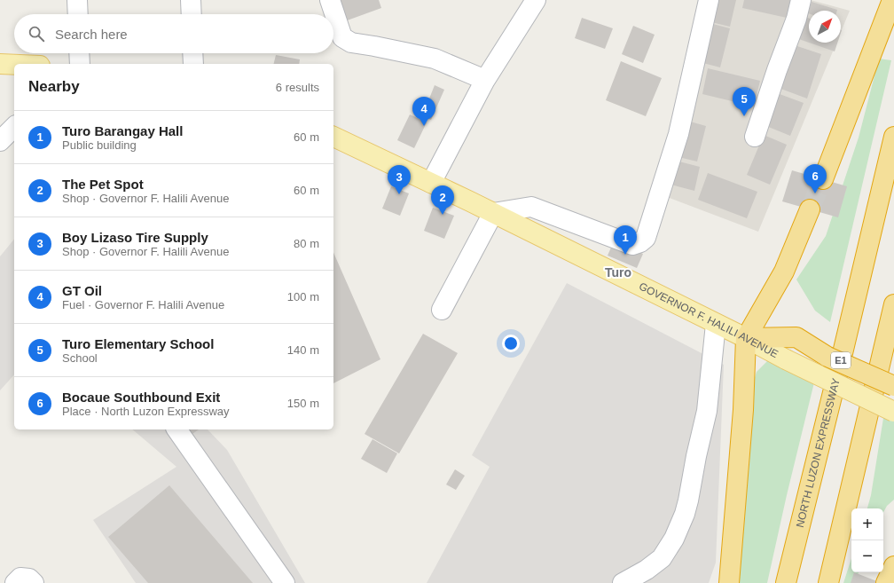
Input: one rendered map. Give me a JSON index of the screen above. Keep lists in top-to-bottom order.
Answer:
{
  "streets": {
    "highway": ["E1", "NORTH LUZON EXPRESSWAY"],
    "main road": ["GOVERNOR F. HALILI AVENUE"]
  },
  "districts": ["Turo"],
  "north": "top right",
  "page": {
    "search": "Search here",
    "heading": ["Nearby", "6 results"],
    "pins": [
      "5",
      "4",
      "6",
      "3",
      "2",
      "1"
    ],
    "list": [
      {
        "mark": "1",
        "name": "Turo Barangay Hall",
        "note": "Public building",
        "value": "60 m"
      },
      {
        "mark": "2",
        "name": "The Pet Spot",
        "note": "Shop · Governor F. Halili Avenue",
        "value": "60 m"
      },
      {
        "mark": "3",
        "name": "Boy Lizaso Tire Supply",
        "note": "Shop · Governor F. Halili Avenue",
        "value": "80 m"
      },
      {
        "mark": "4",
        "name": "GT Oil",
        "note": "Fuel · Governor F. Halili Avenue",
        "value": "100 m"
      },
      {
        "mark": "5",
        "name": "Turo Elementary School",
        "note": "School",
        "value": "140 m"
      },
      {
        "mark": "6",
        "name": "Bocaue Southbound Exit",
        "note": "Place · North Luzon Expressway",
        "value": "150 m"
      }
    ],
    "map_buttons": ["+", "−"]
  }
}
